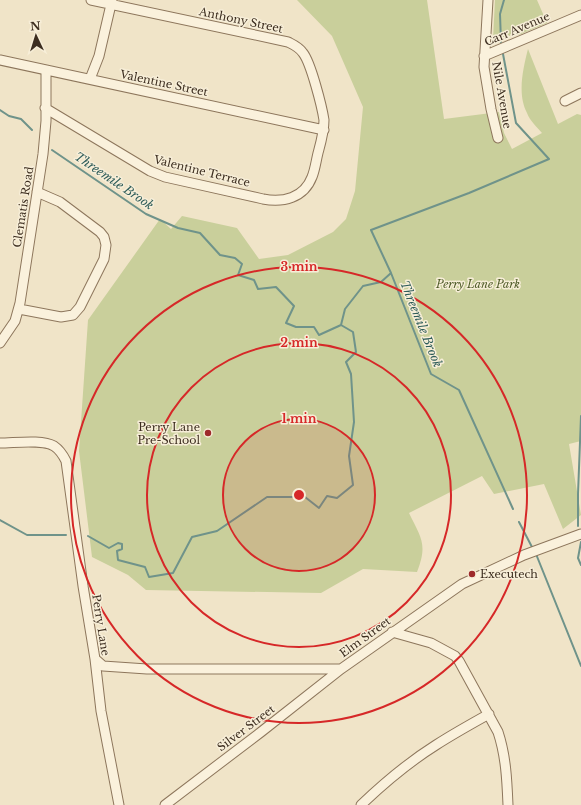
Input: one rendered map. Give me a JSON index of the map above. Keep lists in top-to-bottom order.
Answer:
{
  "streets": {
    "street": [
      "Anthony Street",
      "Carr Avenue",
      "Valentine Street",
      "Nile Avenue",
      "Valentine Terrace",
      "Clematis Road",
      "Perry Lane",
      "Elm Street",
      "Silver Street"
    ]
  },
  "crossings": [
    ["Anthony Street", "Valentine Street"],
    ["Anthony Street", "Valentine Terrace"],
    ["Carr Avenue", "Nile Avenue"],
    ["Valentine Street", "Valentine Terrace"],
    ["Valentine Street", "Clematis Road"],
    ["Valentine Terrace", "Clematis Road"],
    ["Perry Lane", "Elm Street"],
    ["Elm Street", "Silver Street"]
  ],
  "water": ["Threemile Brook"],
  "parks": ["Perry Lane Park"],
  "places": ["Perry Lane Pre-School", "Executech"],
  "north": "top",
  "rings": ["3 min", "2 min", "1 min"]
}
